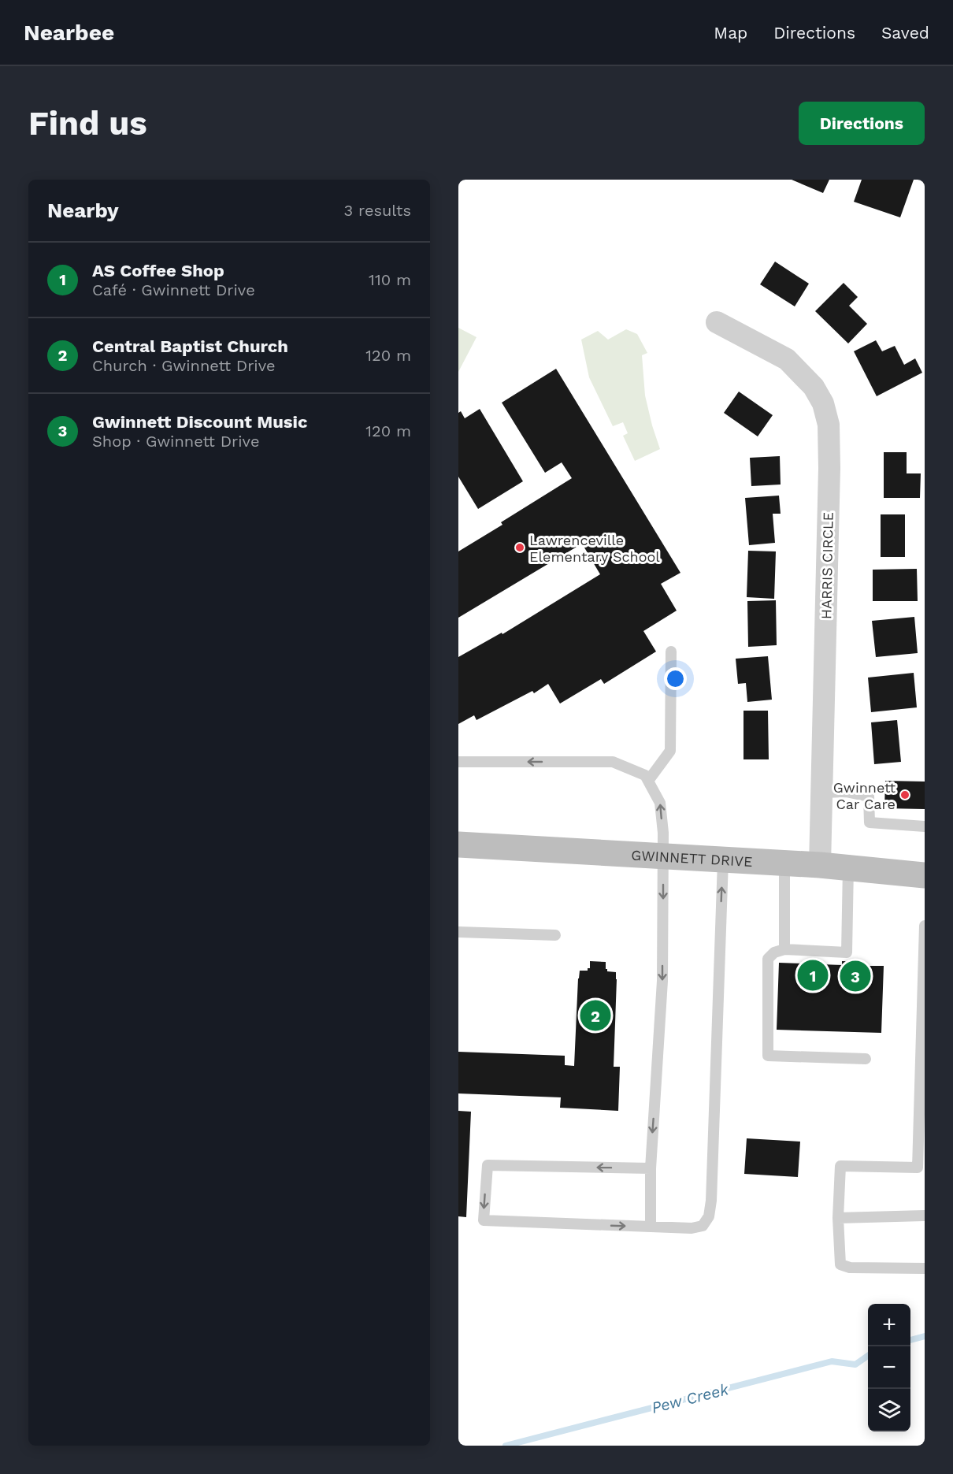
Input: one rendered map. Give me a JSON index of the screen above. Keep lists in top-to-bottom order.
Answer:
{
  "streets": {
    "street": ["HARRIS CIRCLE", "GWINNETT DRIVE"]
  },
  "crossings": [
    ["HARRIS CIRCLE", "GWINNETT DRIVE"]
  ],
  "water": ["Pew Creek"],
  "places": ["Lawrenceville Elementary School", "Gwinnett Car Care"],
  "page": {
    "header": "Nearbee",
    "nav": ["Map", "Directions", "Saved"],
    "buttons": "Directions",
    "title": "Find us",
    "heading": ["Nearby", "3 results"],
    "list": [
      {
        "mark": "1",
        "name": "AS Coffee Shop",
        "note": "Café · Gwinnett Drive",
        "value": "110 m"
      },
      {
        "mark": "2",
        "name": "Central Baptist Church",
        "note": "Church · Gwinnett Drive",
        "value": "120 m"
      },
      {
        "mark": "3",
        "name": "Gwinnett Discount Music",
        "note": "Shop · Gwinnett Drive",
        "value": "120 m"
      }
    ],
    "pins": ["1", "3", "2"],
    "map_buttons": ["+", "−"]
  }
}
